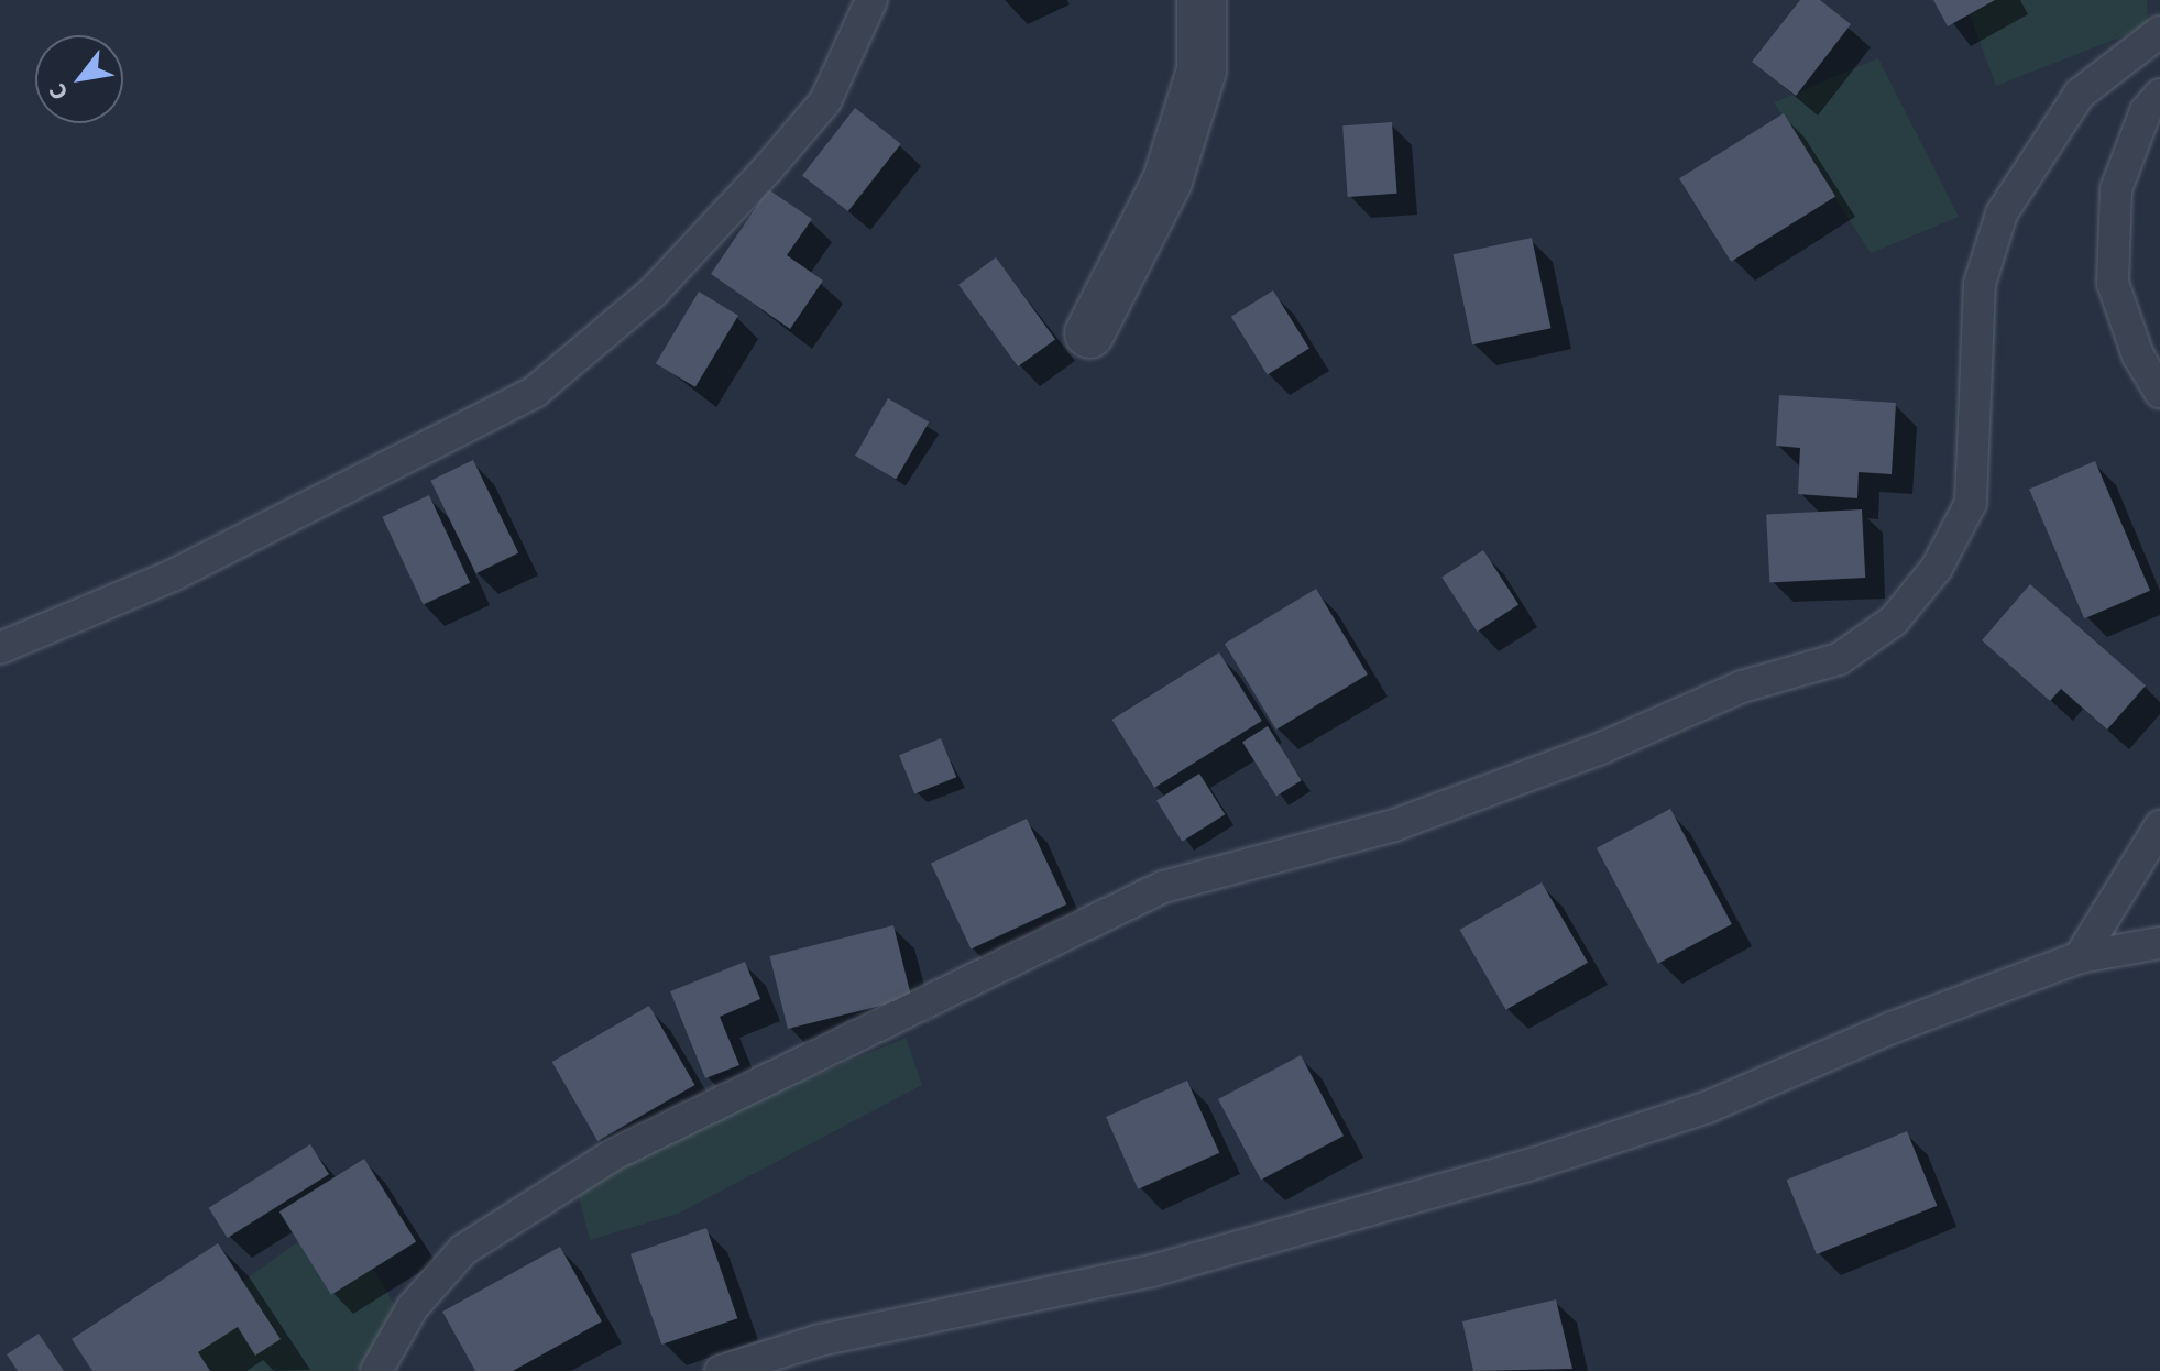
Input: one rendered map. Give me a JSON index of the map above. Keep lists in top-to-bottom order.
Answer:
{
  "north": "bottom left"
}
